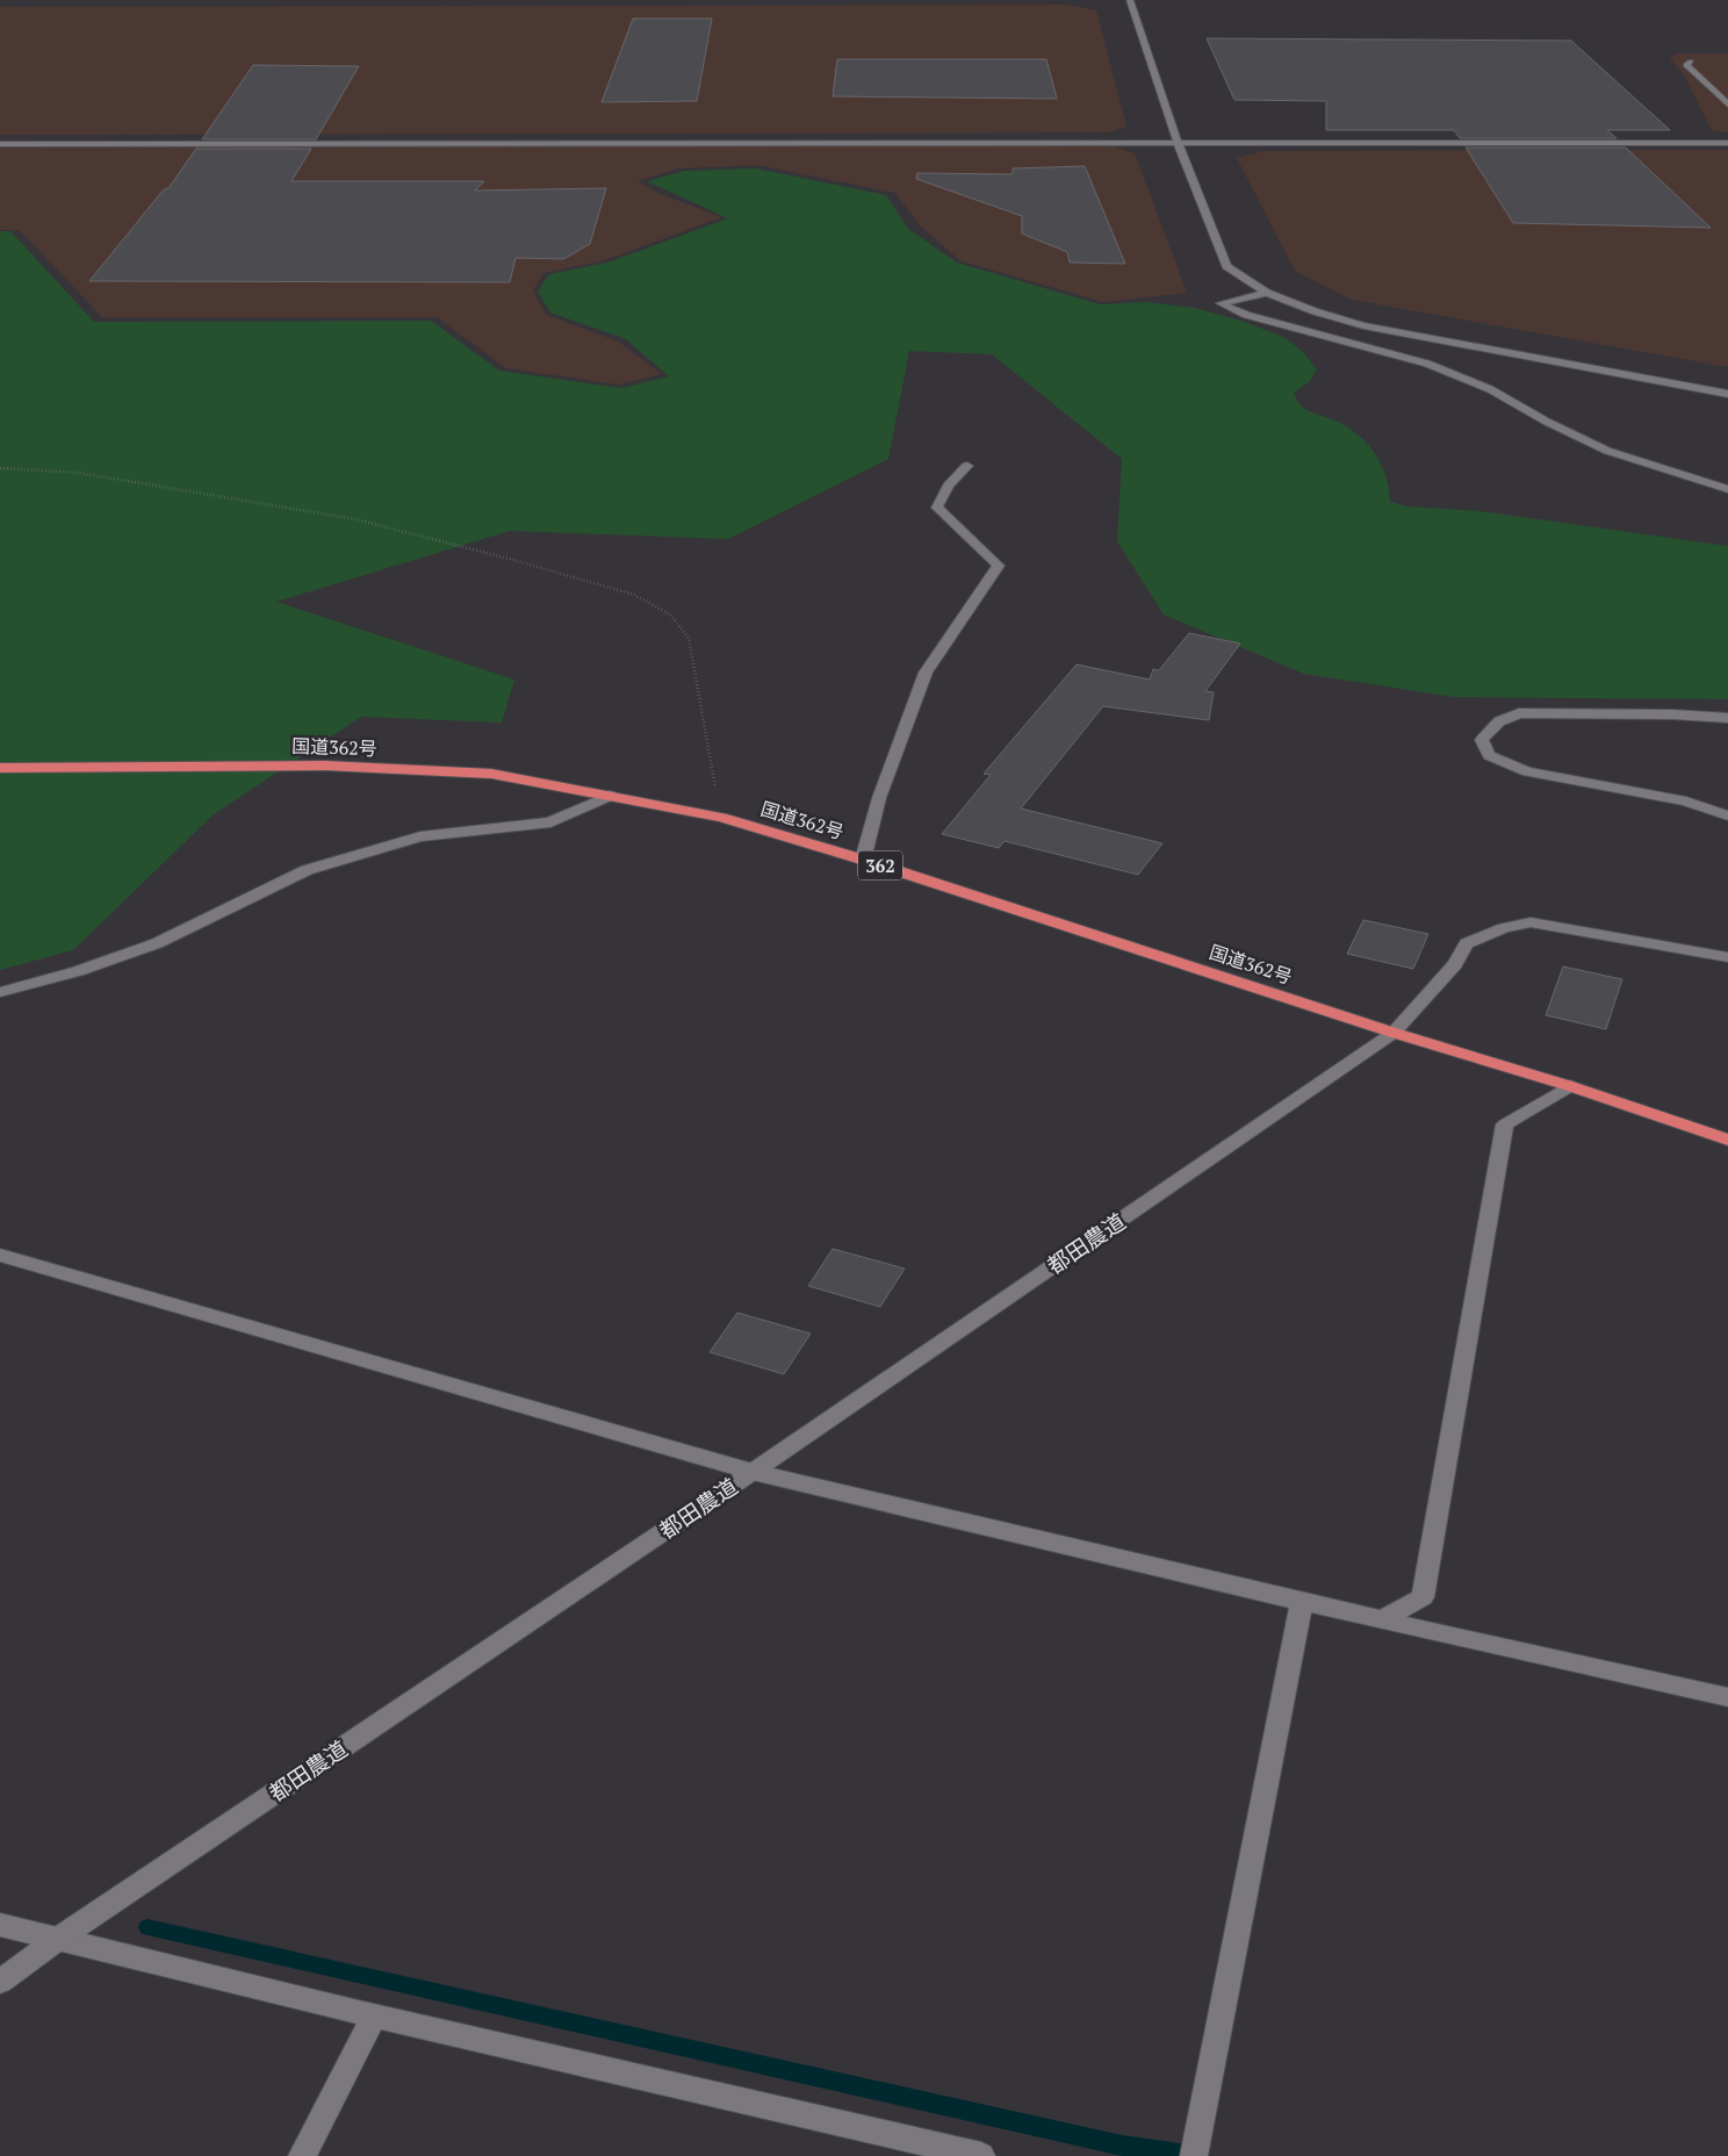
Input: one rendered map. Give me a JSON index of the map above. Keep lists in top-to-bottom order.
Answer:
{
  "streets": {
    "highway": ["国道362号", "362"],
    "street": ["都田農道"]
  },
  "crossings": [
    ["国道362号", "都田農道"]
  ]
}
